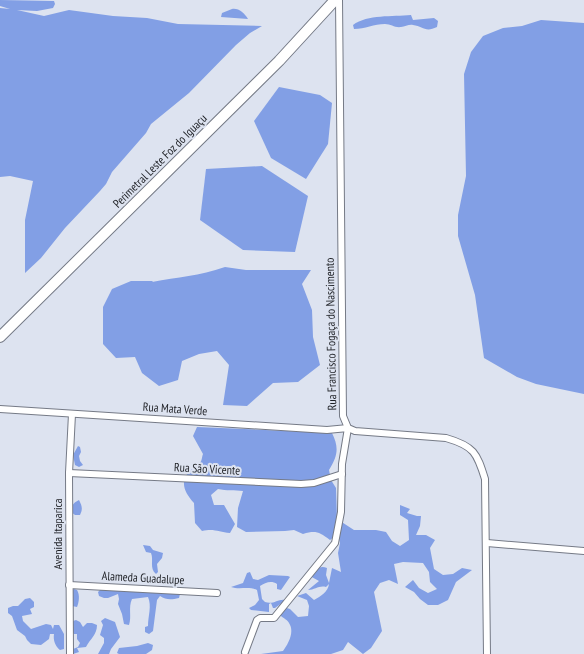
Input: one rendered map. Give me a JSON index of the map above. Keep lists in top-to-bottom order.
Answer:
{
  "streets": {
    "highway": ["Perimetral Leste Foz do Iguaçu"],
    "street": [
      "Rua Francisco Fogaça do Nascimento",
      "Rua Mata Verde",
      "Rua São Vicente",
      "Avenida Itaparica",
      "Alameda Guadalupe"
    ]
  },
  "crossings": [
    ["Rua Francisco Fogaça do Nascimento", "Rua Mata Verde"],
    ["Rua Mata Verde", "Avenida Itaparica"],
    ["Rua São Vicente", "Avenida Itaparica"],
    ["Avenida Itaparica", "Alameda Guadalupe"]
  ]
}
